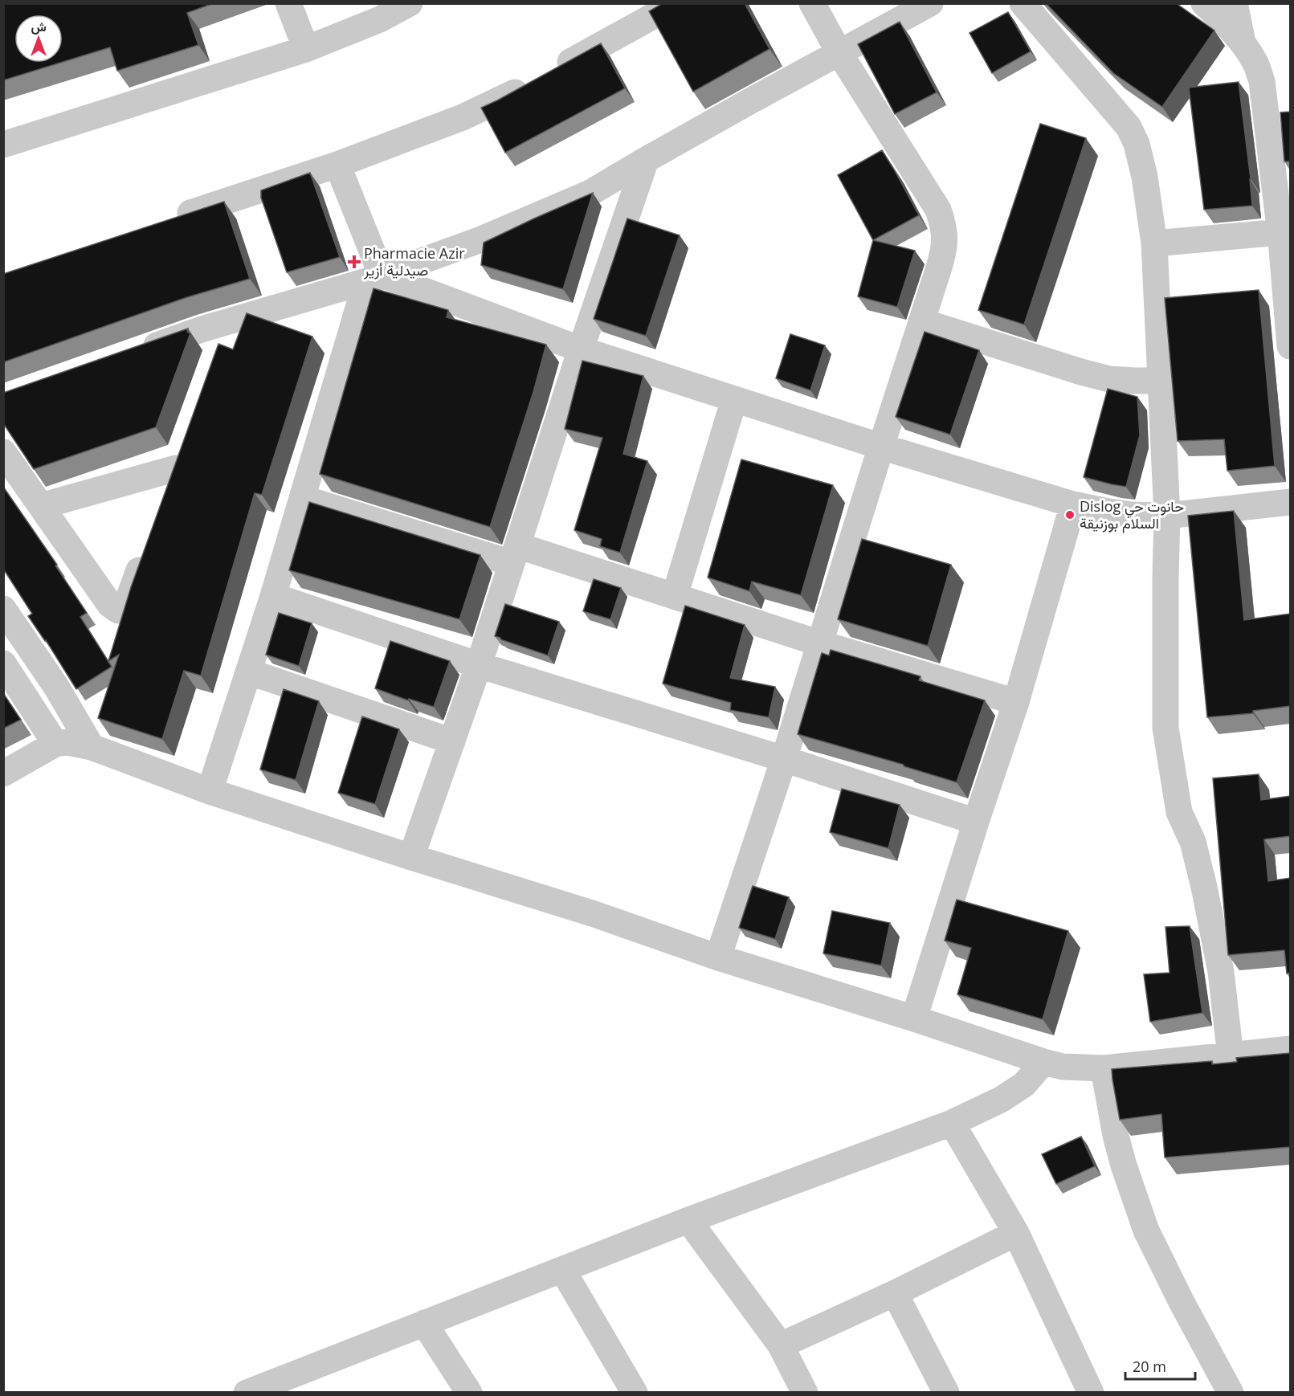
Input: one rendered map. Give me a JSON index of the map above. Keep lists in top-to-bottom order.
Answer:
{
  "places": {
    "health": ["Pharmacie Azir صيدلية أزير"],
    "other": ["Dislog حانوت حي السلام بوزنيقة"]
  },
  "scale_bar": "20 m",
  "north": "top"
}
